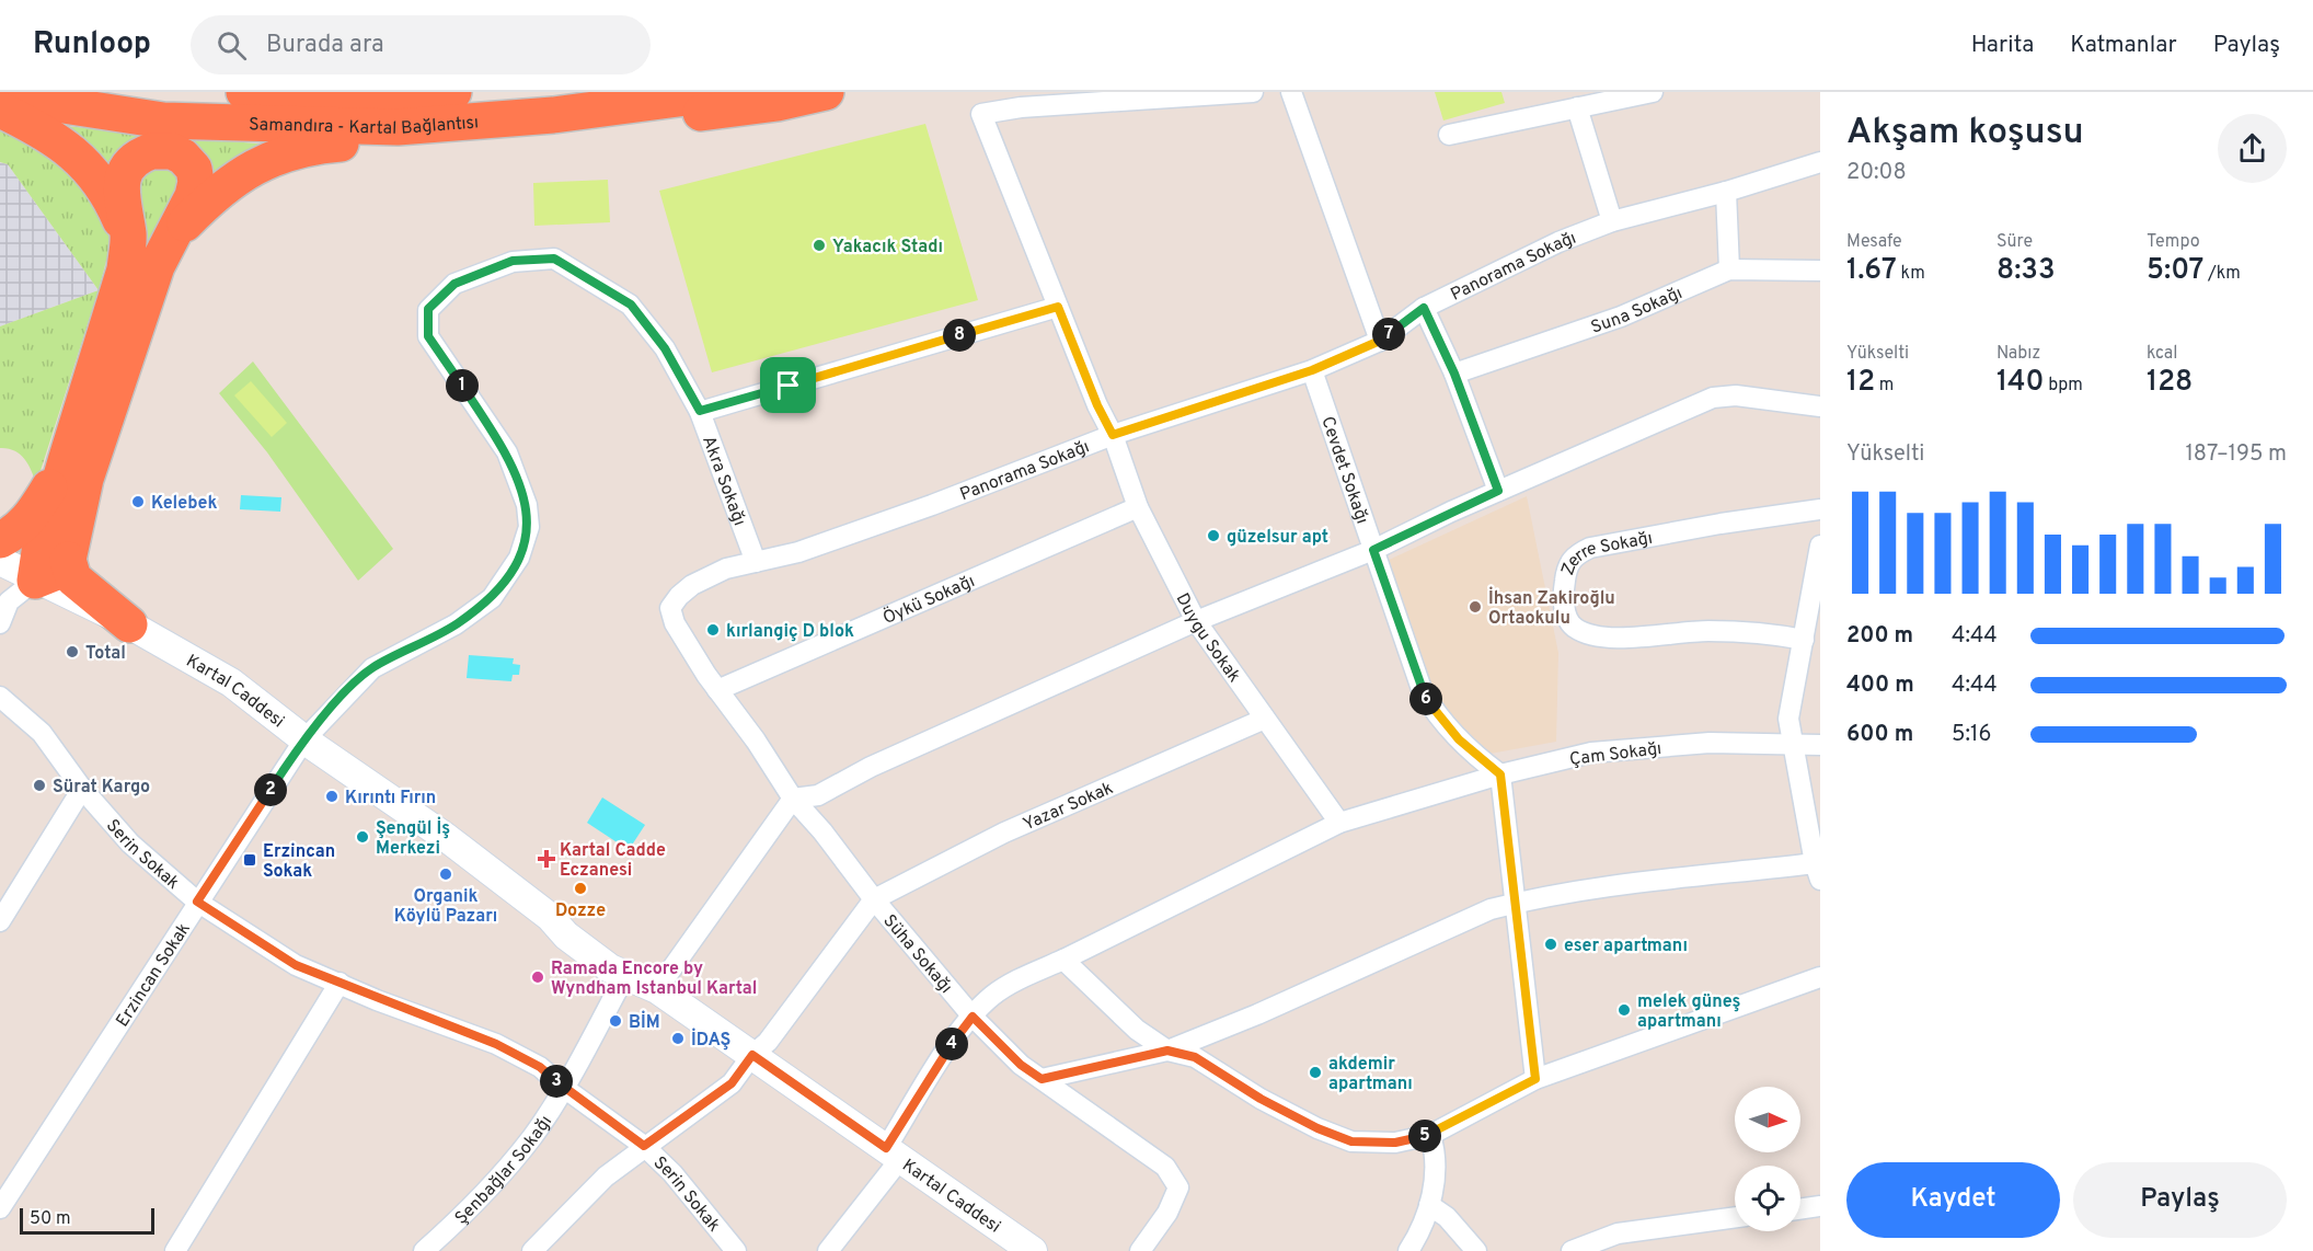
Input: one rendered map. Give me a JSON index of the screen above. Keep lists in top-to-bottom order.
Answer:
{
  "streets": {
    "highway": ["Samandıra - Kartal Bağlantısı"],
    "main road": ["Kartal Caddesi"],
    "street": [
      "Panorama Sokağı",
      "Suna Sokağı",
      "Cevdet Sokağı",
      "Akra Sokağı",
      "Zerre Sokağı",
      "Öykü Sokağı",
      "Duygu Sokak",
      "Çam Sokağı",
      "Yazar Sokak",
      "Serin Sokak",
      "Süha Sokağı",
      "Erzincan Sokak",
      "Şenbağlar Sokağı"
    ]
  },
  "crossings": [
    ["Panorama Sokağı", "Cevdet Sokağı"],
    ["Panorama Sokağı", "Akra Sokağı"],
    ["Panorama Sokağı", "Duygu Sokak"],
    ["Panorama Sokağı", "Süha Sokağı"],
    ["Cevdet Sokağı", "Çam Sokağı"],
    ["Akra Sokağı", "Kartal Caddesi"],
    ["Akra Sokağı", "Erzincan Sokak"],
    ["Öykü Sokağı", "Duygu Sokak"],
    ["Öykü Sokağı", "Süha Sokağı"],
    ["Duygu Sokak", "Çam Sokağı"],
    ["Duygu Sokak", "Yazar Sokak"],
    ["Kartal Caddesi", "Çam Sokağı"],
    ["Kartal Caddesi", "Erzincan Sokak"],
    ["Kartal Caddesi", "Şenbağlar Sokağı"],
    ["Çam Sokağı", "Süha Sokağı"],
    ["Yazar Sokak", "Süha Sokağı"],
    ["Serin Sokak", "Erzincan Sokak"],
    ["Serin Sokak", "Şenbağlar Sokağı"],
    ["Süha Sokağı", "Şenbağlar Sokağı"]
  ],
  "places": {
    "other": [
      "Yakacık Stadı",
      "Kelebek",
      "güzelsur apt",
      "İhsan Zakiroğlu Ortaokulu",
      "kırlangiç D blok",
      "Total",
      "Sürat Kargo",
      "Kırıntı Fırın",
      "Şengül İş Merkezi",
      "Organik Köylü Pazarı",
      "Dozze",
      "eser apartmanı",
      "Ramada Encore by Wyndham Istanbul Kartal",
      "melek güneş apartmanı",
      "BİM",
      "İDAŞ",
      "akdemir apartmanı"
    ],
    "health": ["Kartal Cadde Eczanesi"],
    "transit": ["Erzi̇ncan Sokak"]
  },
  "scale_bar": "50 m",
  "north": "right",
  "page": {
    "header": "Runloop",
    "search": "Burada ara",
    "nav": ["Harita", "Katmanlar", "Paylaş"],
    "heading": ["Akşam koşusu", "20:08"],
    "stats": [
      ["Mesafe", "1.67 km"],
      ["Süre", "8:33"],
      ["Tempo", "5:07 /km"],
      ["Yükselti", "12 m"],
      ["Nabız", "140 bpm"],
      ["kcal", "128"]
    ],
    "pins": [
      "7",
      "8",
      "1",
      "6",
      "2",
      "4",
      "3",
      "5"
    ],
    "chart": ["Yükselti", "187–195 m"],
    "list": [
      {
        "name": "200 m",
        "note": "4:44"
      },
      {
        "name": "400 m",
        "note": "4:44"
      },
      {
        "name": "600 m",
        "note": "5:16"
      }
    ],
    "buttons": ["Kaydet", "Paylaş"],
    "scale": "50 m"
  }
}
